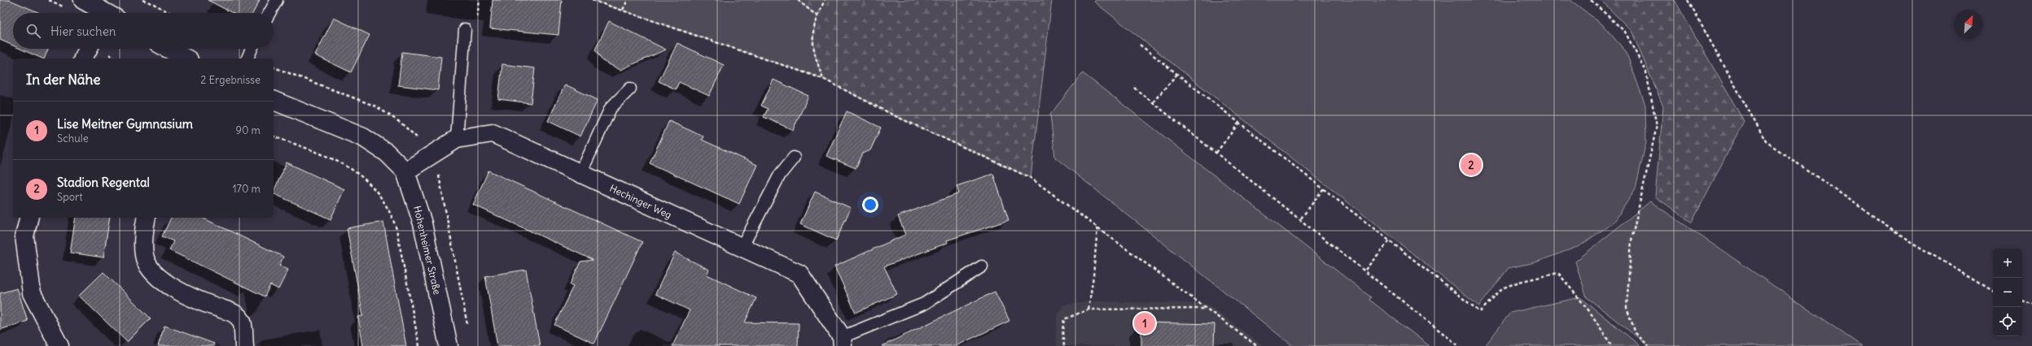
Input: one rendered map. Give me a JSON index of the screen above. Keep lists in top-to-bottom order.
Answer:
{
  "streets": {
    "street": ["Hechinger Weg", "Hohenheimer Straße"]
  },
  "crossings": [
    ["Hechinger Weg", "Hohenheimer Straße"]
  ],
  "north": "top right",
  "page": {
    "search": "Hier suchen",
    "heading": ["In der Nähe", "2 Ergebnisse"],
    "list": [
      {
        "mark": "1",
        "name": "Lise Meitner Gymnasium",
        "note": "Schule",
        "value": "90 m"
      },
      {
        "mark": "2",
        "name": "Stadion Regental",
        "note": "Sport",
        "value": "170 m"
      }
    ],
    "pins": ["2", "1"],
    "map_buttons": ["+", "−"]
  }
}
